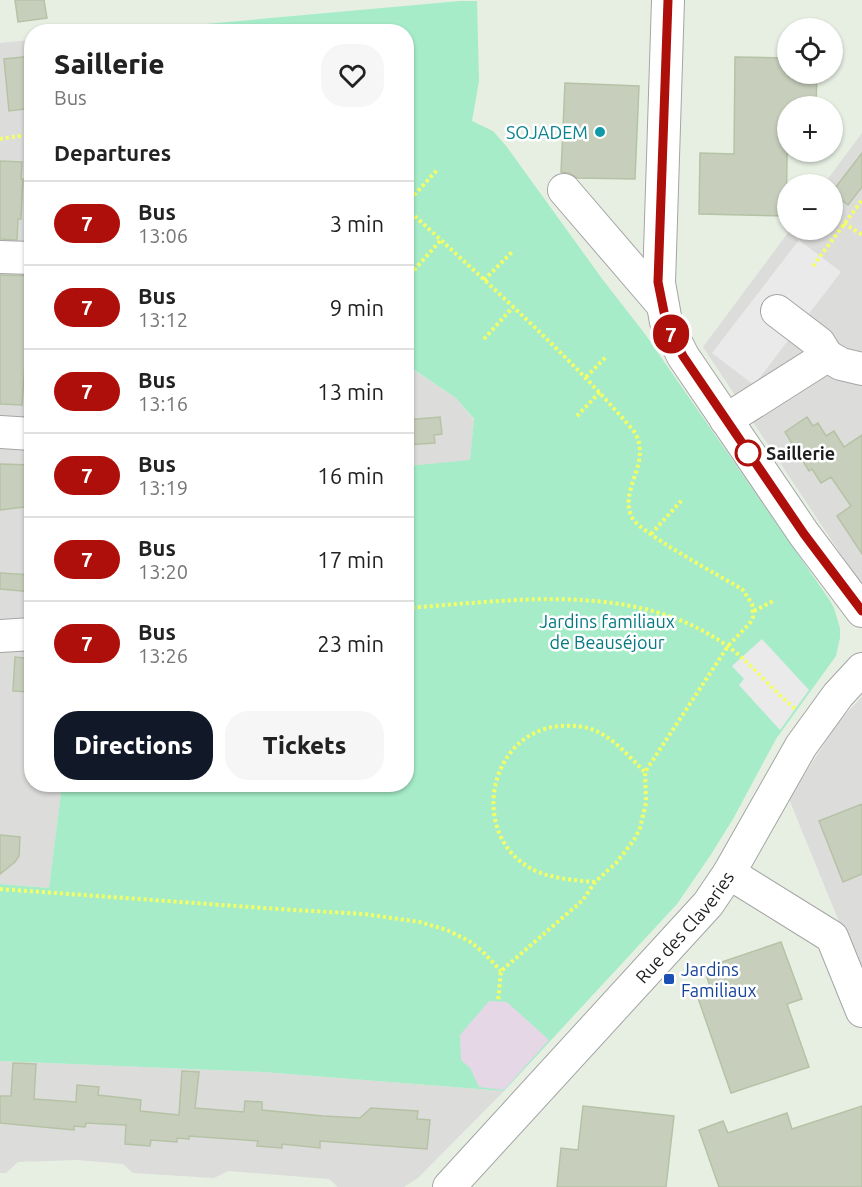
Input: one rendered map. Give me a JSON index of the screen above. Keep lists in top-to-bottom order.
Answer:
{
  "streets": {
    "street": ["Rue des Claveries"]
  },
  "parks": ["Jardins familiaux de Beauséjour"],
  "places": {
    "other": ["SOJADEM", "Saillerie"],
    "transit": ["Jardins Familiaux"]
  },
  "lines": ["bus line 7"],
  "page": {
    "on_map": "7",
    "map_buttons": ["+", "−"],
    "heading": [
      ["Saillerie", "Bus"],
      "Departures"
    ],
    "list": [
      {
        "mark": "7",
        "name": "Bus",
        "note": "13:06",
        "value": "3 min"
      },
      {
        "mark": "7",
        "name": "Bus",
        "note": "13:12",
        "value": "9 min"
      },
      {
        "mark": "7",
        "name": "Bus",
        "note": "13:16",
        "value": "13 min"
      },
      {
        "mark": "7",
        "name": "Bus",
        "note": "13:19",
        "value": "16 min"
      },
      {
        "mark": "7",
        "name": "Bus",
        "note": "13:20",
        "value": "17 min"
      },
      {
        "mark": "7",
        "name": "Bus",
        "note": "13:26",
        "value": "23 min"
      }
    ],
    "buttons": ["Directions", "Tickets"]
  }
}
